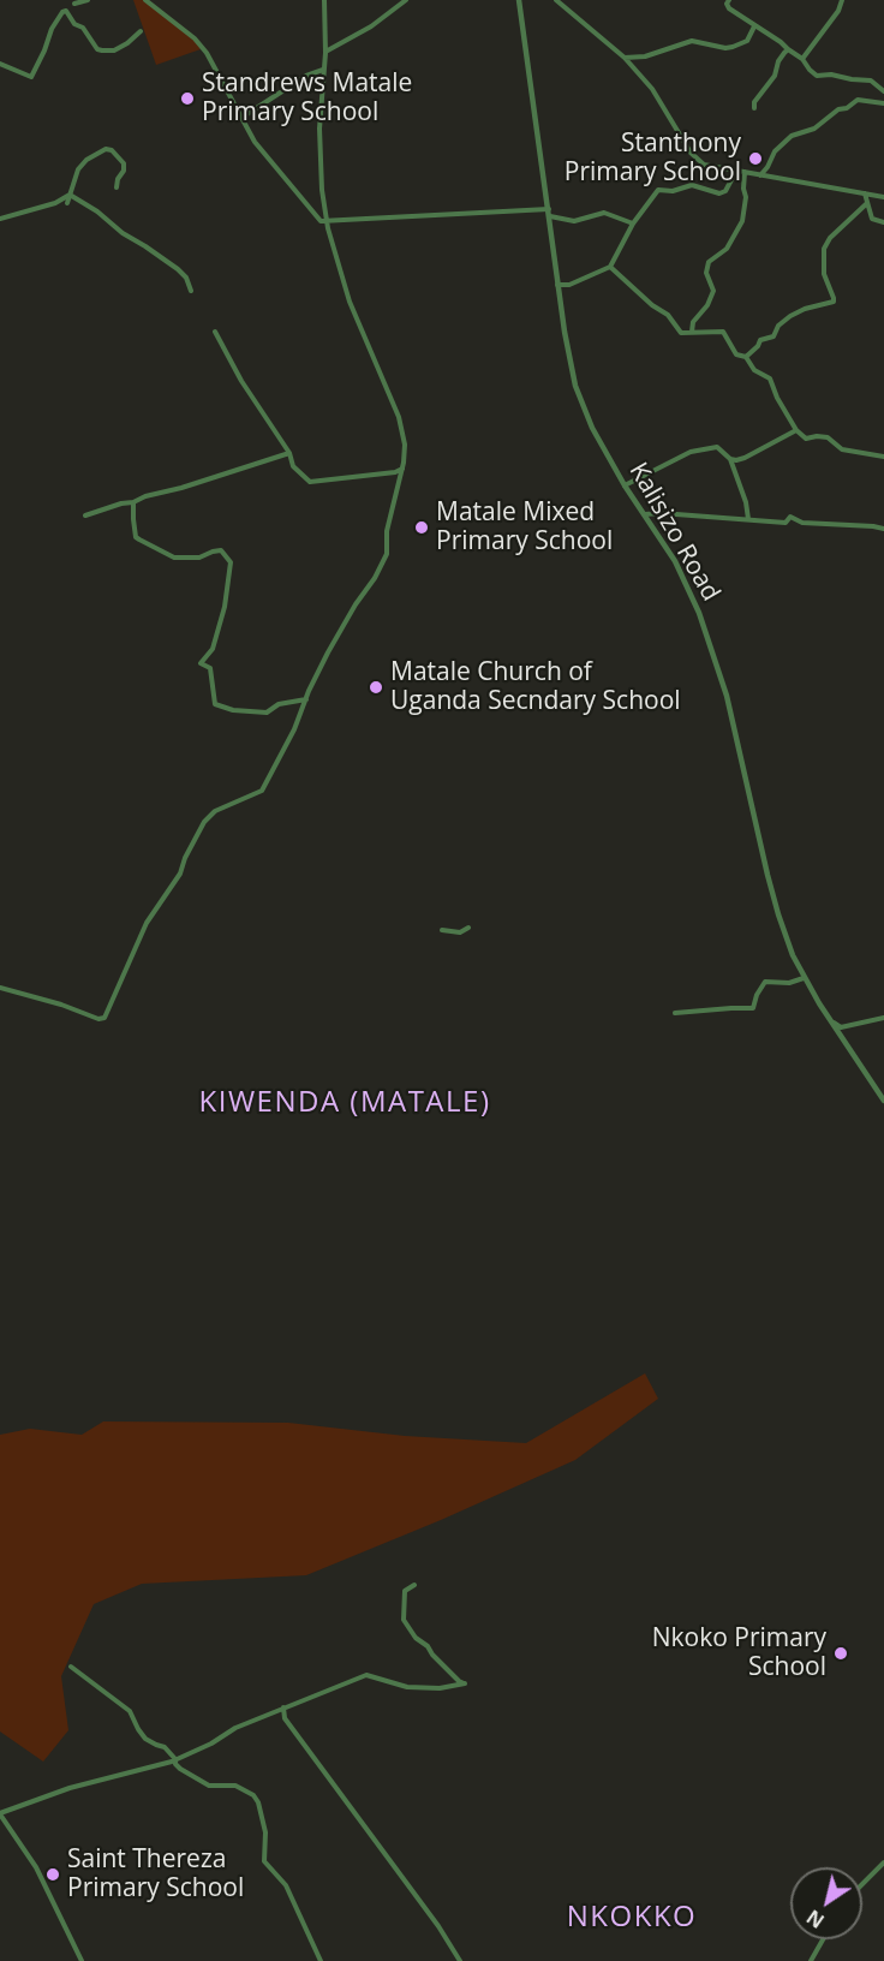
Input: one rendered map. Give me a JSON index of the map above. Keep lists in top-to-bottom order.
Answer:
{
  "streets": {
    "street": ["Kalisizo Road"]
  },
  "districts": ["KIWENDA (MATALE)", "NKOKKO"],
  "places": [
    "Standrews Matale Primary School",
    "Stanthony Primary School",
    "Matale Mixed Primary School",
    "Matale Church of Uganda Secndary School",
    "Nkoko Primary School",
    "Saint Thereza Primary School"
  ],
  "north": "bottom left"
}
